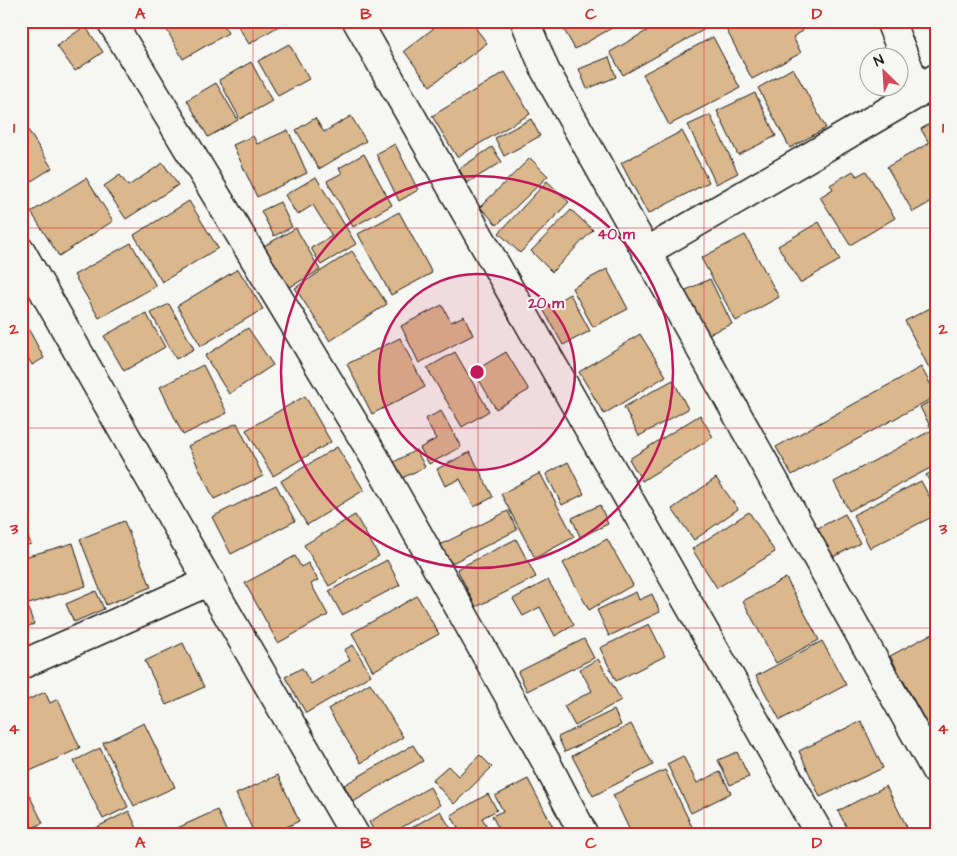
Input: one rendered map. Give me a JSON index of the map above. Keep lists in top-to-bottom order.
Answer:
{
  "north": "top left",
  "grid": {
    "columns": [
      "A",
      "B",
      "C",
      "D"
    ],
    "rows": [
      "1",
      "2",
      "3",
      "4"
    ]
  },
  "rings": ["40 m", "20 m"]
}
